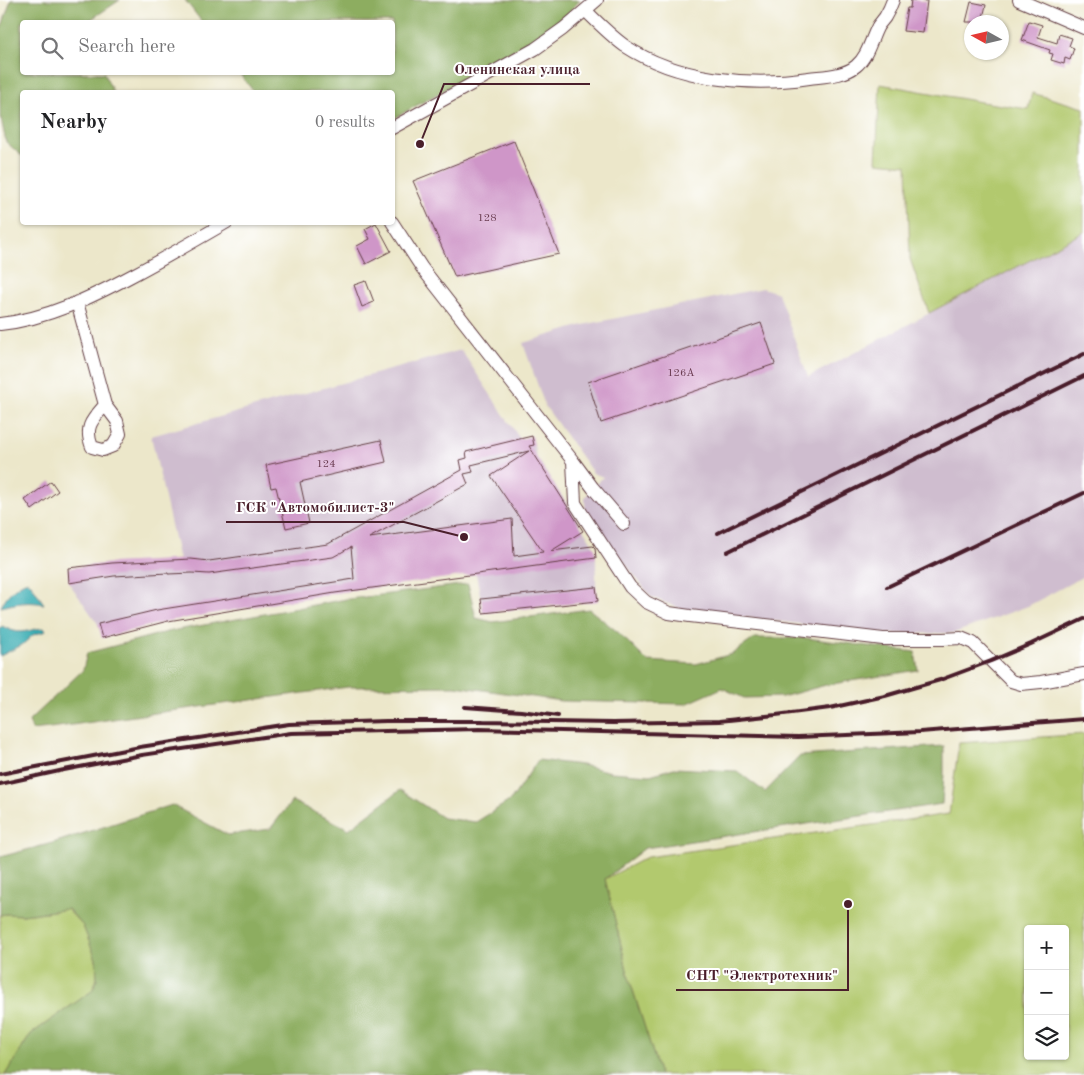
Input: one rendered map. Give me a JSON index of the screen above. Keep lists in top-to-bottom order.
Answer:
{
  "places": ["Оленинская улица", "ГСК \"Автомобилист-3\"", "СНТ \"Электротехник\""],
  "house_numbers": ["128", "126А", "124"],
  "north": "left",
  "page": {
    "search": "Search here",
    "heading": ["Nearby", "0 results"],
    "map_buttons": ["+", "−"]
  }
}
